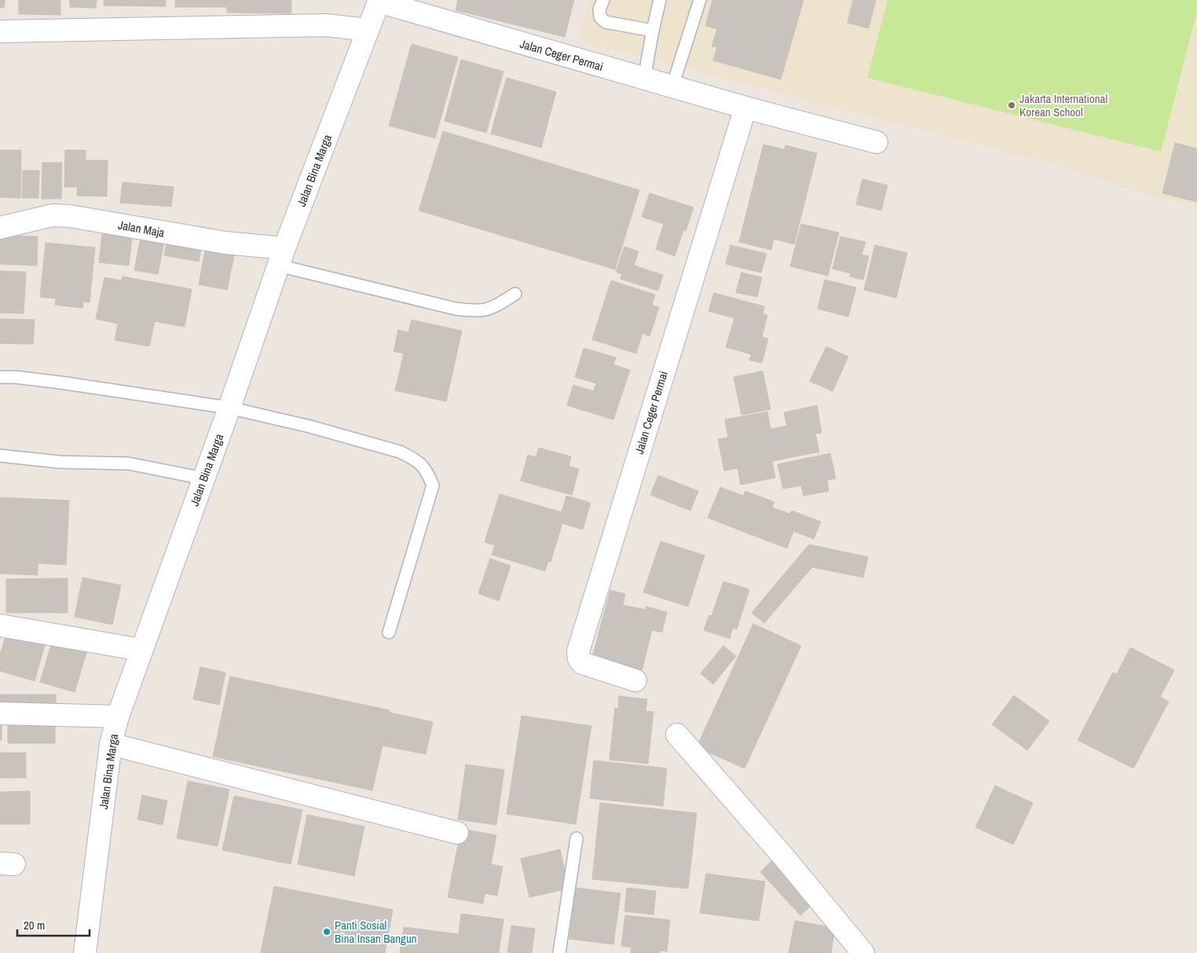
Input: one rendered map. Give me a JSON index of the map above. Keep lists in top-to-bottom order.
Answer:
{
  "streets": {
    "street": ["Jalan Ceger Permai", "Jalan Bina Marga", "Jalan Maja"]
  },
  "crossings": [
    ["Jalan Ceger Permai", "Jalan Bina Marga"],
    ["Jalan Bina Marga", "Jalan Maja"]
  ],
  "places": ["Jakarta International Korean School", "Panti Sosial Bina Insan Bangun"],
  "scale_bar": "20 m"
}
